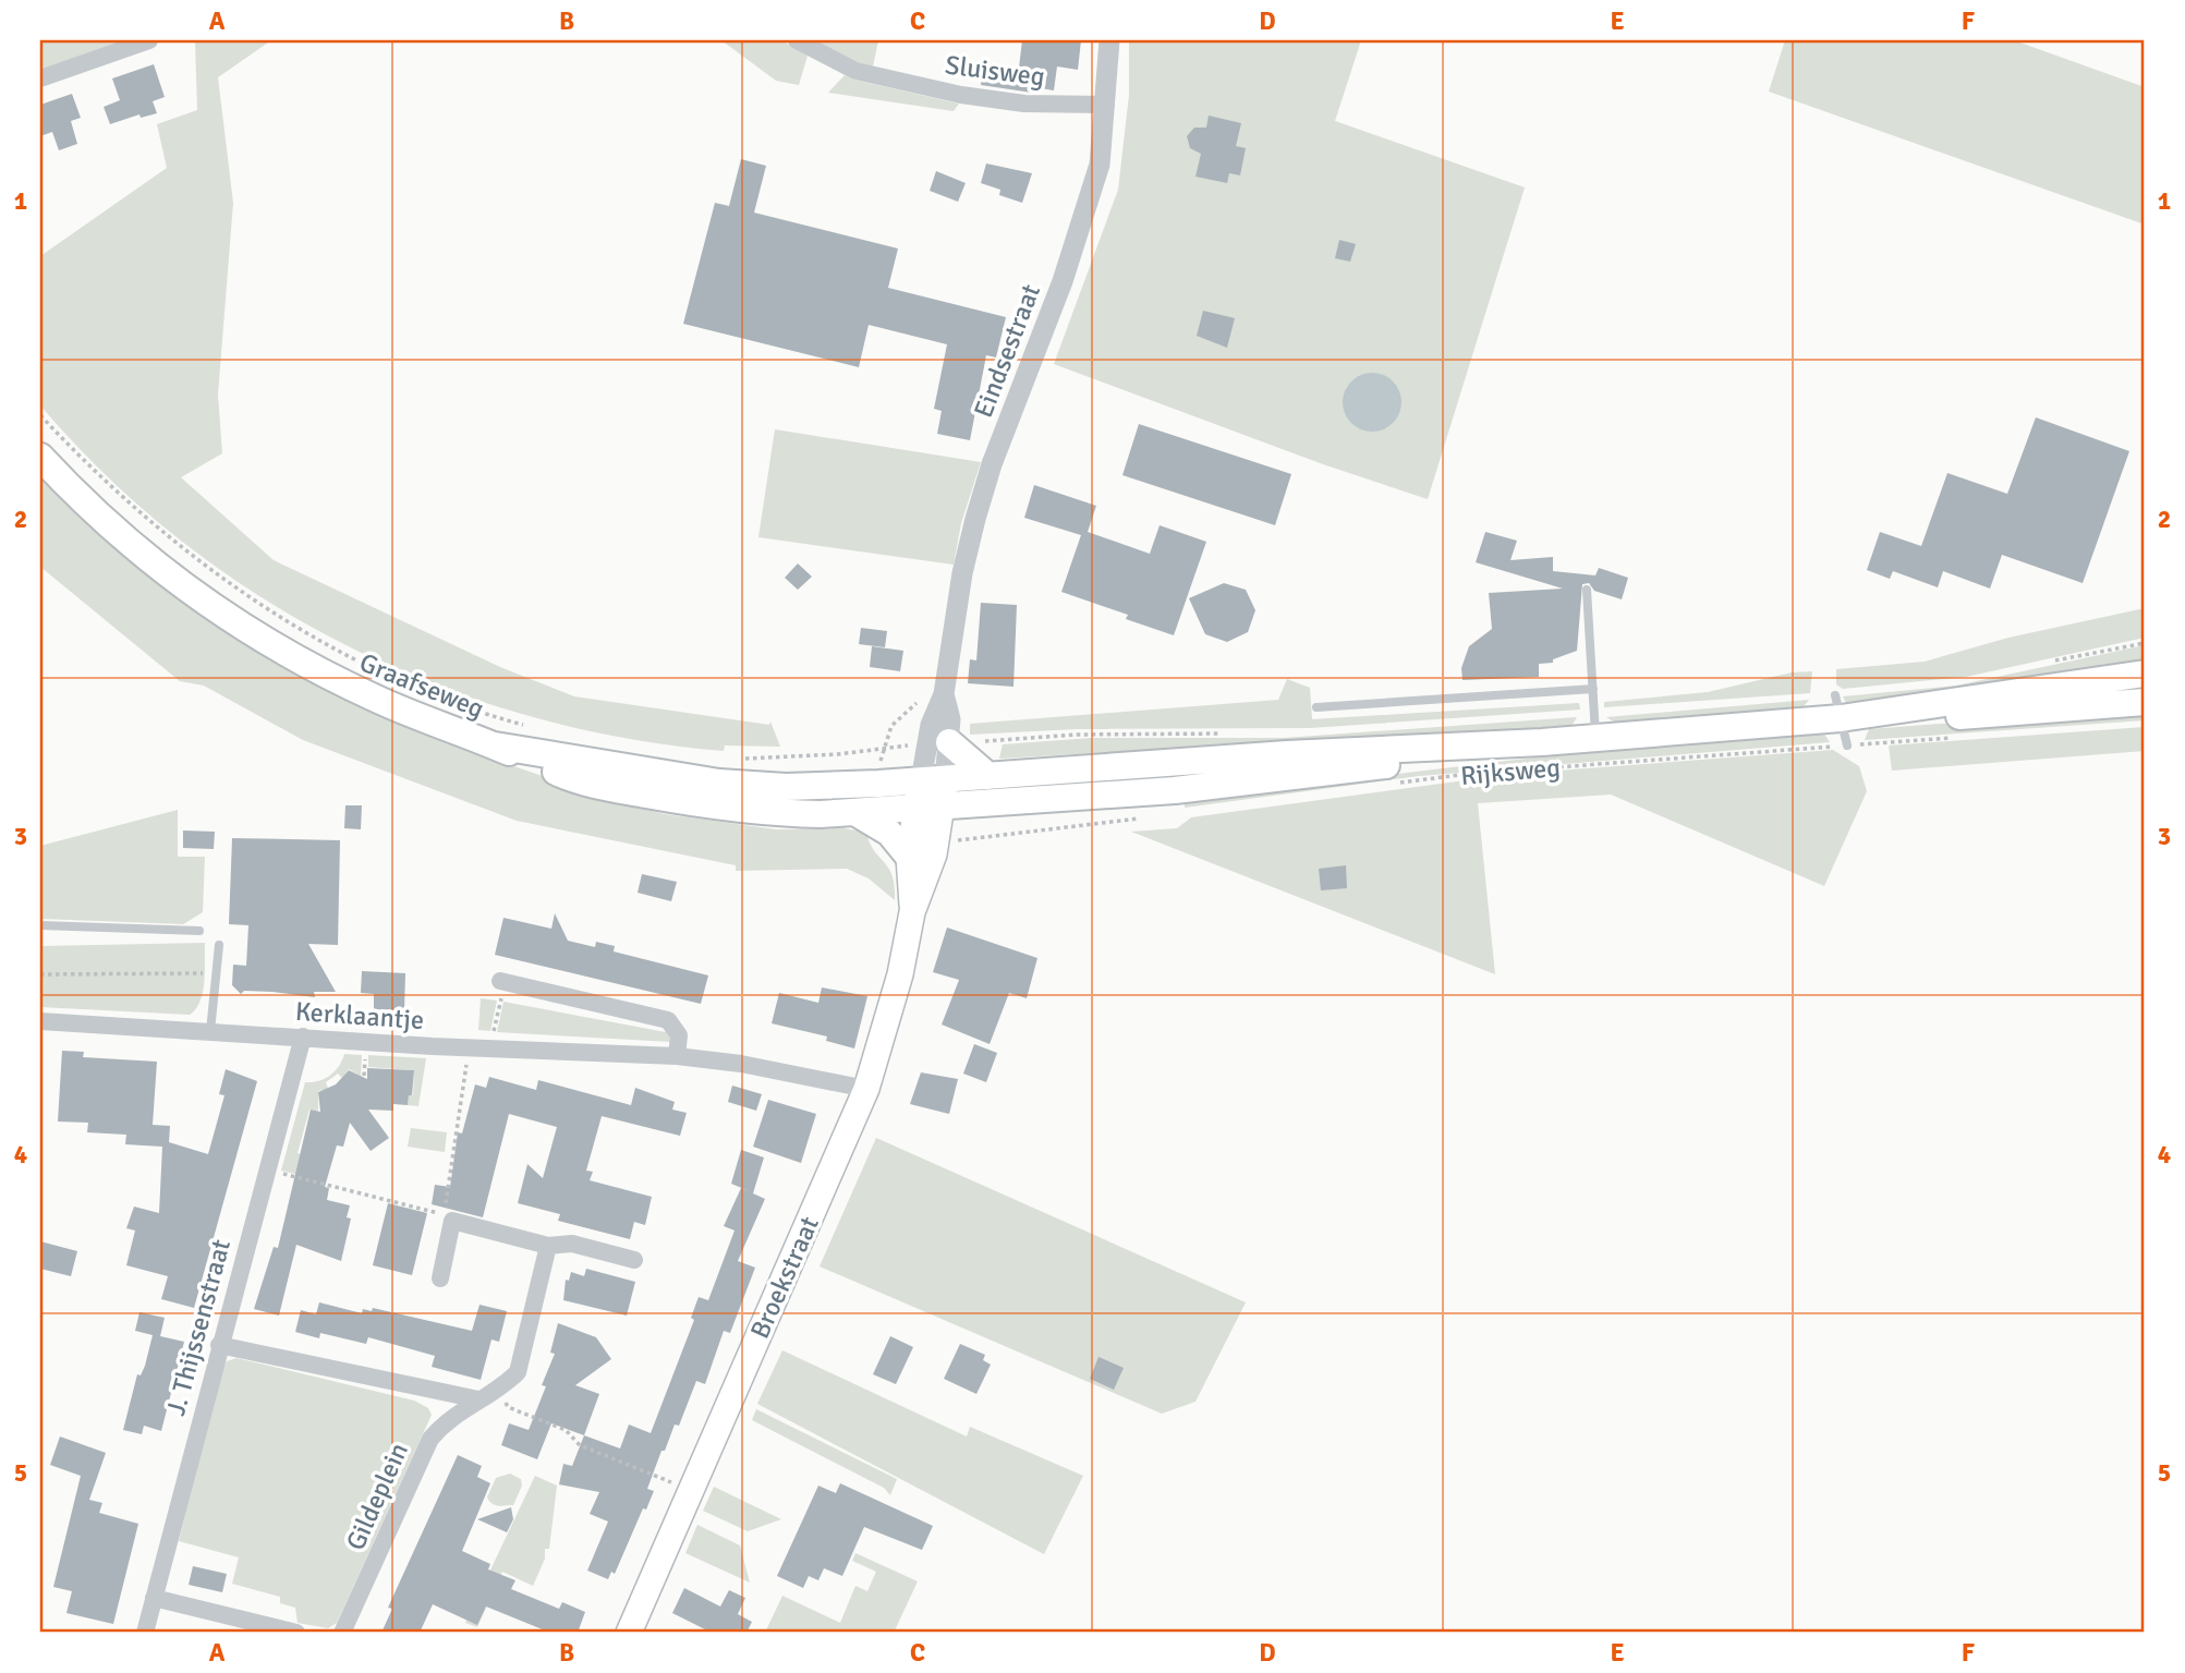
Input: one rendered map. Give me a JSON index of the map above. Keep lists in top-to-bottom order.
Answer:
{
  "streets": {
    "main road": ["Graafseweg", "Rijksweg", "Broekstraat"],
    "street": [
      "Sluisweg",
      "Eindsestraat",
      "Kerklaantje",
      "J. Thijssenstraat",
      "Gildeplein"
    ]
  },
  "crossings": [
    ["Sluisweg", "Eindsestraat"],
    ["Eindsestraat", "Graafseweg"],
    ["Eindsestraat", "Rijksweg"],
    ["Graafseweg", "Rijksweg"],
    ["Graafseweg", "Broekstraat"],
    ["Rijksweg", "Broekstraat"],
    ["Kerklaantje", "Broekstraat"],
    ["Kerklaantje", "J. Thijssenstraat"]
  ],
  "grid": {
    "columns": [
      "A",
      "B",
      "C",
      "D",
      "E",
      "F"
    ],
    "rows": [
      "1",
      "2",
      "3",
      "4",
      "5"
    ]
  }
}
